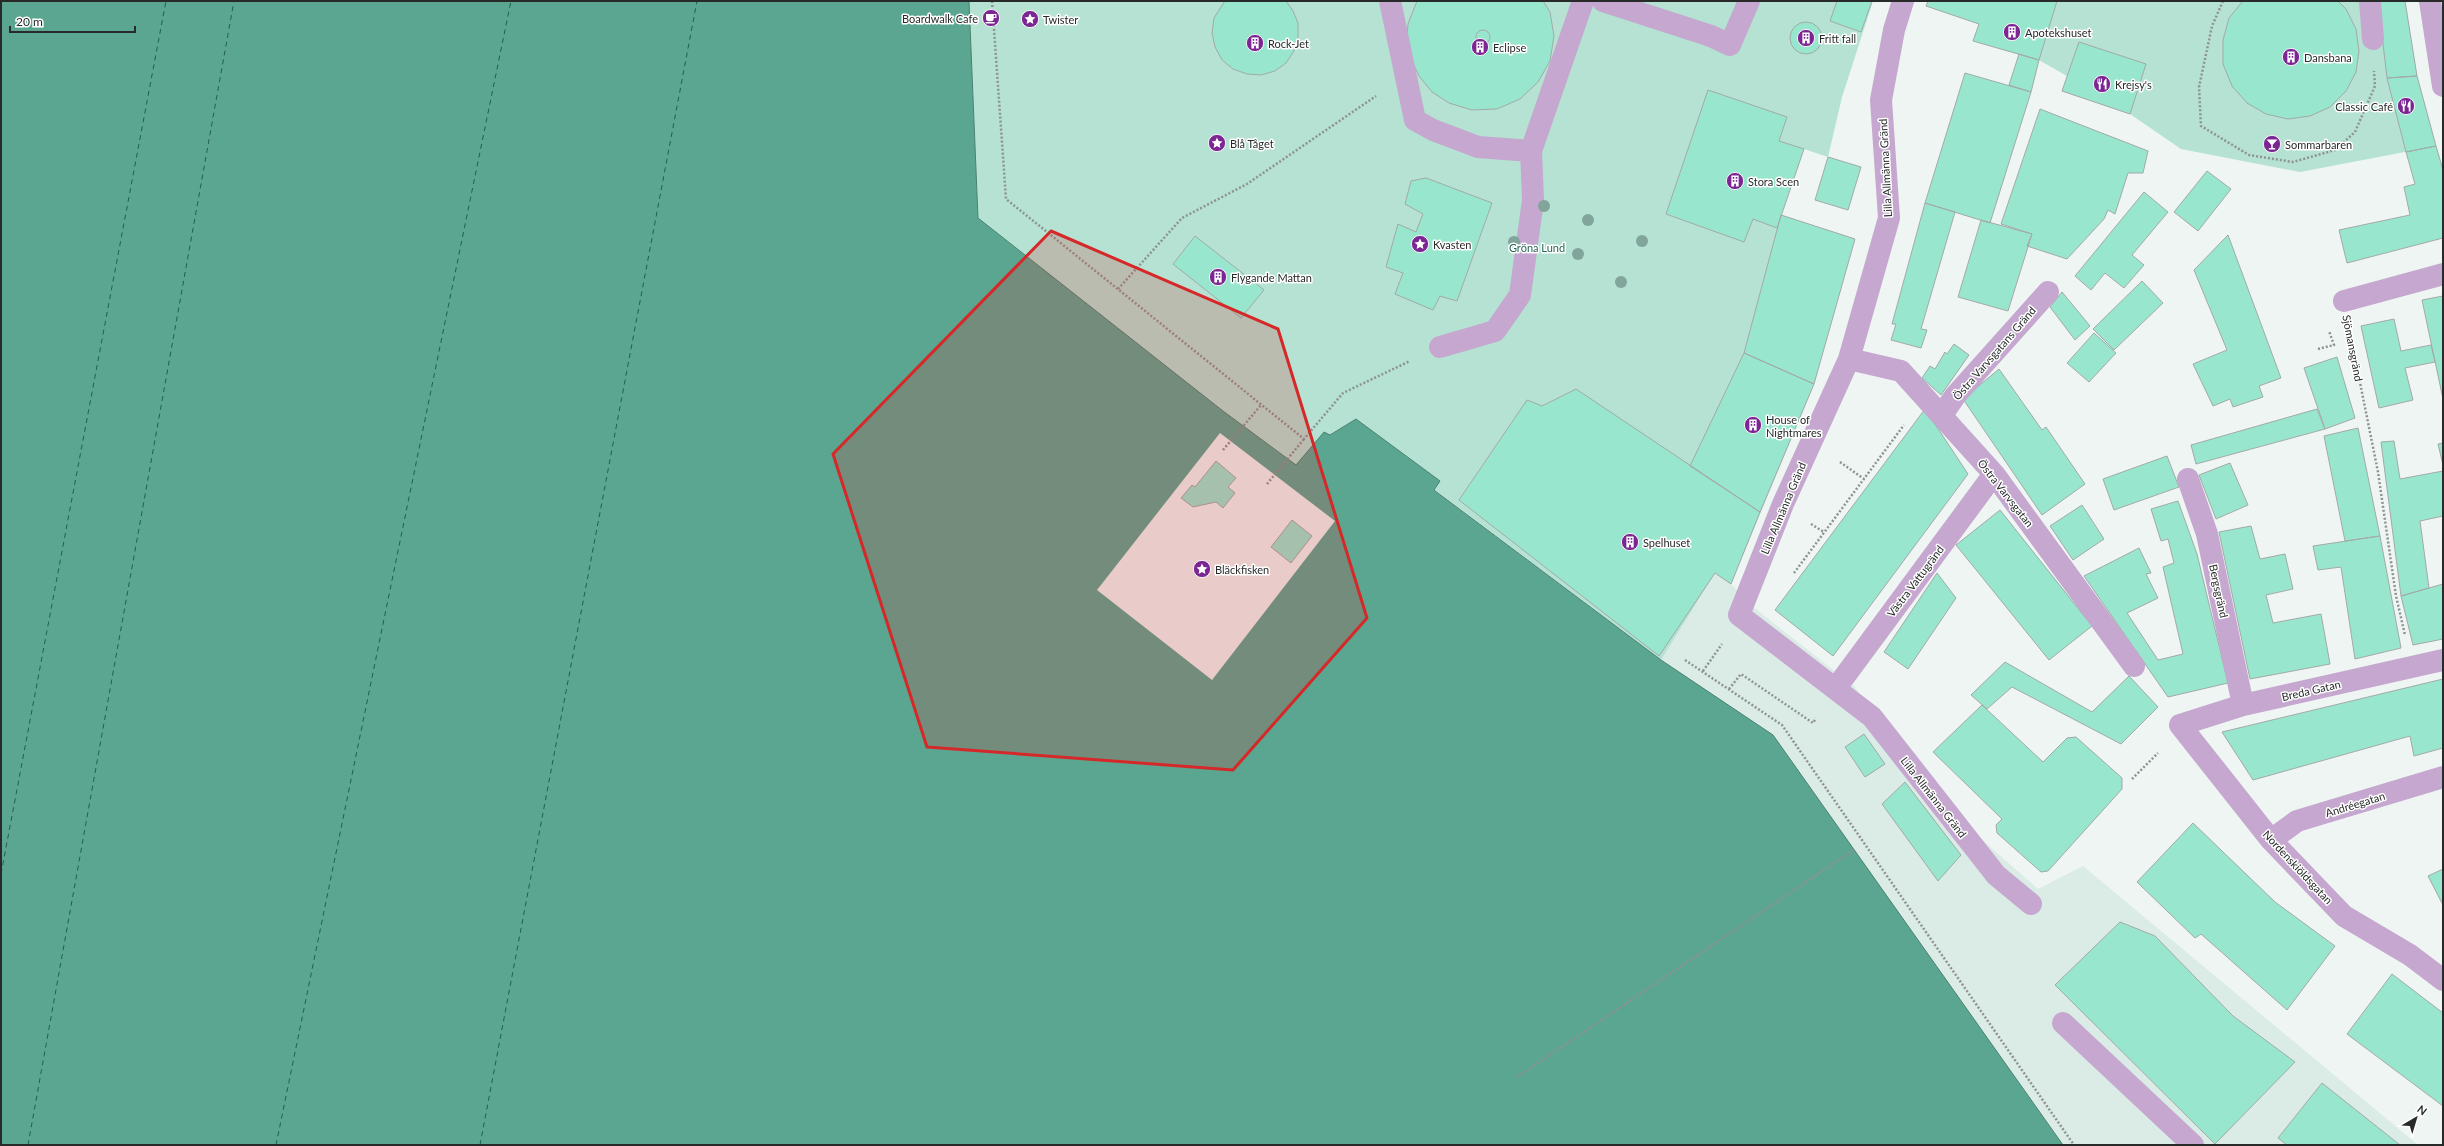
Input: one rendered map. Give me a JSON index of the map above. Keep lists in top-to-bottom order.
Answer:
{
  "streets": {
    "street": [
      "Lilla Allmänna Gränd",
      "Sjömansgränd",
      "Östra Varvsgatans Gränd",
      "Östra Varvsgatan",
      "Västra Vattugränd",
      "Bergsgränd",
      "Breda Gatan",
      "Andréegatan",
      "Nordenskiöldsgatan"
    ]
  },
  "crossings": [
    ["Lilla Allmänna Gränd", "Östra Varvsgatan"],
    ["Lilla Allmänna Gränd", "Västra Vattugränd"],
    ["Sjömansgränd", "Breda Gatan"],
    ["Östra Varvsgatans Gränd", "Östra Varvsgatan"],
    ["Östra Varvsgatan", "Västra Vattugränd"],
    ["Bergsgränd", "Breda Gatan"],
    ["Breda Gatan", "Nordenskiöldsgatan"],
    ["Andréegatan", "Nordenskiöldsgatan"]
  ],
  "parks": ["Gröna Lund"],
  "places": {
    "cafe": ["Boardwalk Cafe"],
    "place": [
      "Twister",
      "Blå Tåget",
      "Kvasten",
      "Bläckfisken"
    ],
    "building": [
      "Apotekshuset",
      "Fritt fall",
      "Rock-Jet",
      "Eclipse",
      "Dansbana",
      "Stora Scen",
      "Flygande Mattan",
      "House of Nightmares",
      "Spelhuset"
    ],
    "restaurant": ["Krejsy's", "Classic Café"],
    "bar": ["Sommarbaren"]
  },
  "scale_bar": "20 m",
  "north": "top right"
}
